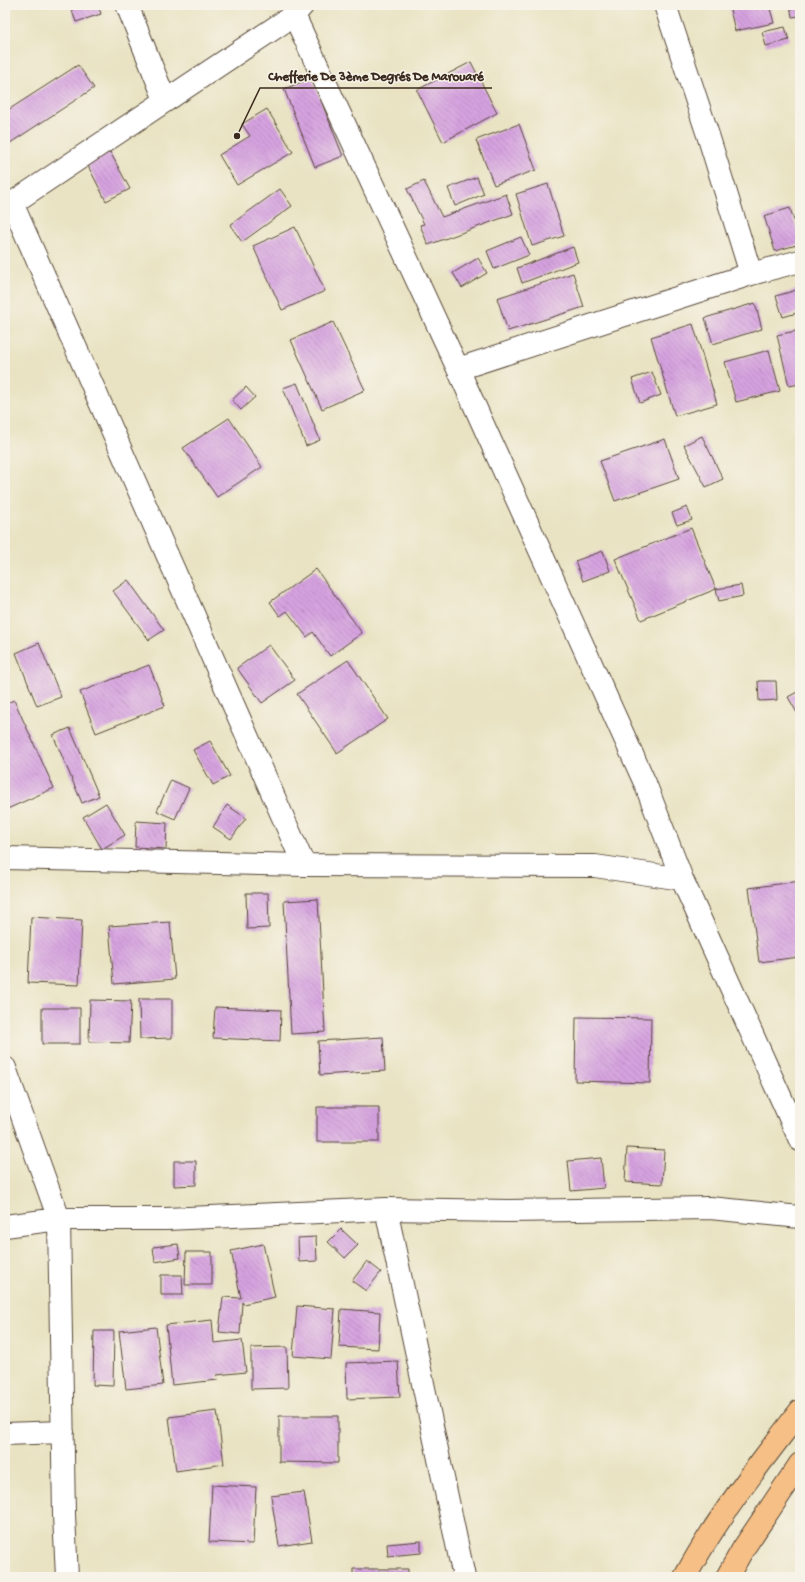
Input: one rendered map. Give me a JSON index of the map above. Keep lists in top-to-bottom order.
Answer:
{
  "places": ["Chefferie De 3ème Degrés De Marouaré"]
}
